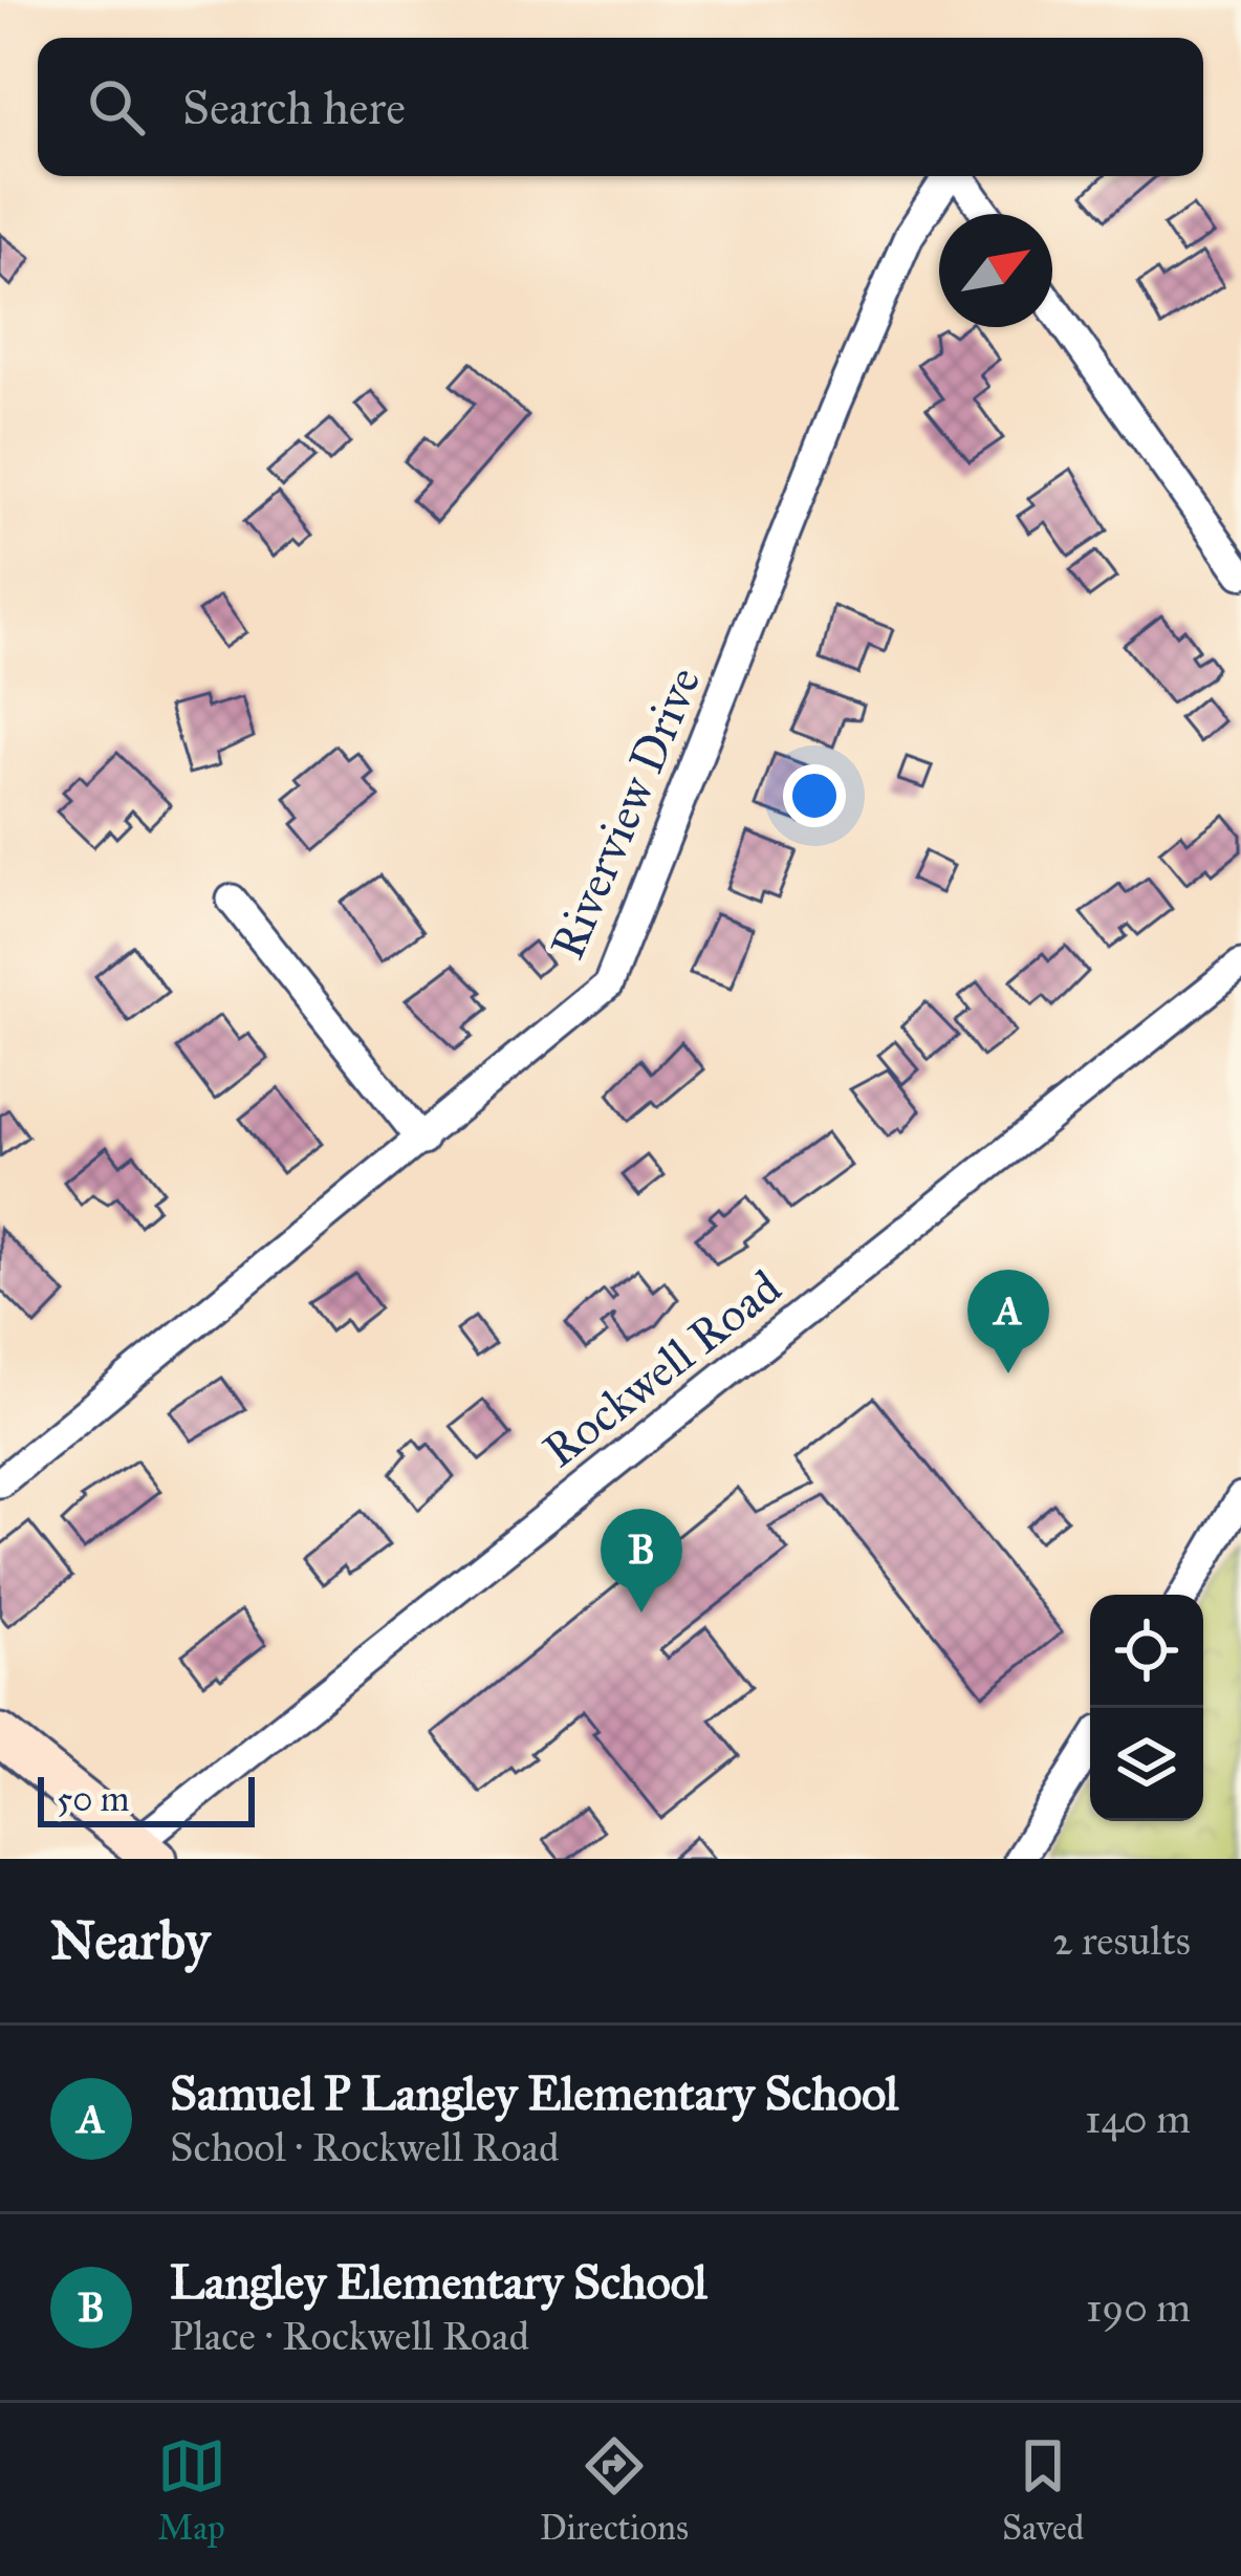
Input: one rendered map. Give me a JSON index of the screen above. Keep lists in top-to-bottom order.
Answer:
{
  "streets": {
    "street": ["Riverview Drive", "Rockwell Road"]
  },
  "scale_bar": "50 m",
  "north": "top right",
  "page": {
    "search": "Search here",
    "pins": ["A", "B"],
    "scale": "50 m",
    "heading": ["Nearby", "2 results"],
    "list": [
      {
        "mark": "A",
        "name": "Samuel P Langley Elementary School",
        "note": "School · Rockwell Road",
        "value": "140 m"
      },
      {
        "mark": "B",
        "name": "Langley Elementary School",
        "note": "Place · Rockwell Road",
        "value": "190 m"
      }
    ],
    "nav": ["Map", "Directions", "Saved"]
  }
}
